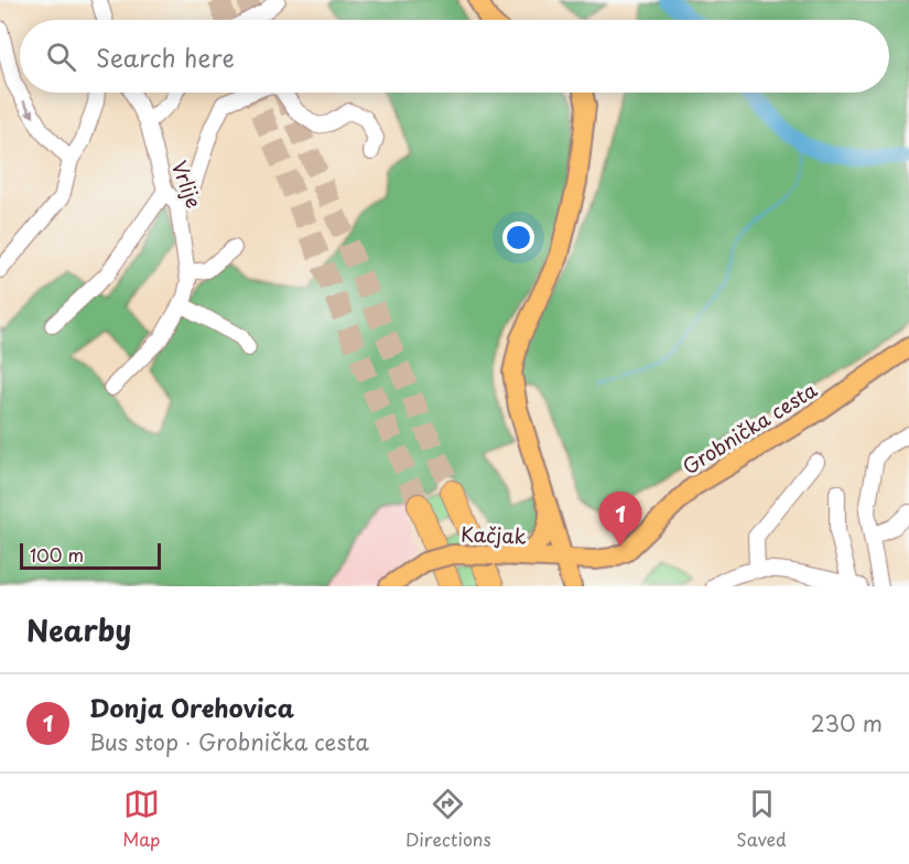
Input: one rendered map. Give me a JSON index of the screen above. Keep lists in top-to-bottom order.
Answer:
{
  "streets": {
    "main road": ["Grobnička cesta", "Kačjak"],
    "street": ["Vrlije"]
  },
  "crossings": [
    ["Grobnička cesta", "Kačjak"]
  ],
  "scale_bar": "100 m",
  "page": {
    "search": "Search here",
    "pins": "1",
    "scale": "100 m",
    "heading": "Nearby",
    "list": [
      {
        "mark": "1",
        "name": "Donja Orehovica",
        "note": "Bus stop · Grobnička cesta",
        "value": "230 m"
      }
    ],
    "nav": ["Map", "Directions", "Saved"]
  }
}
